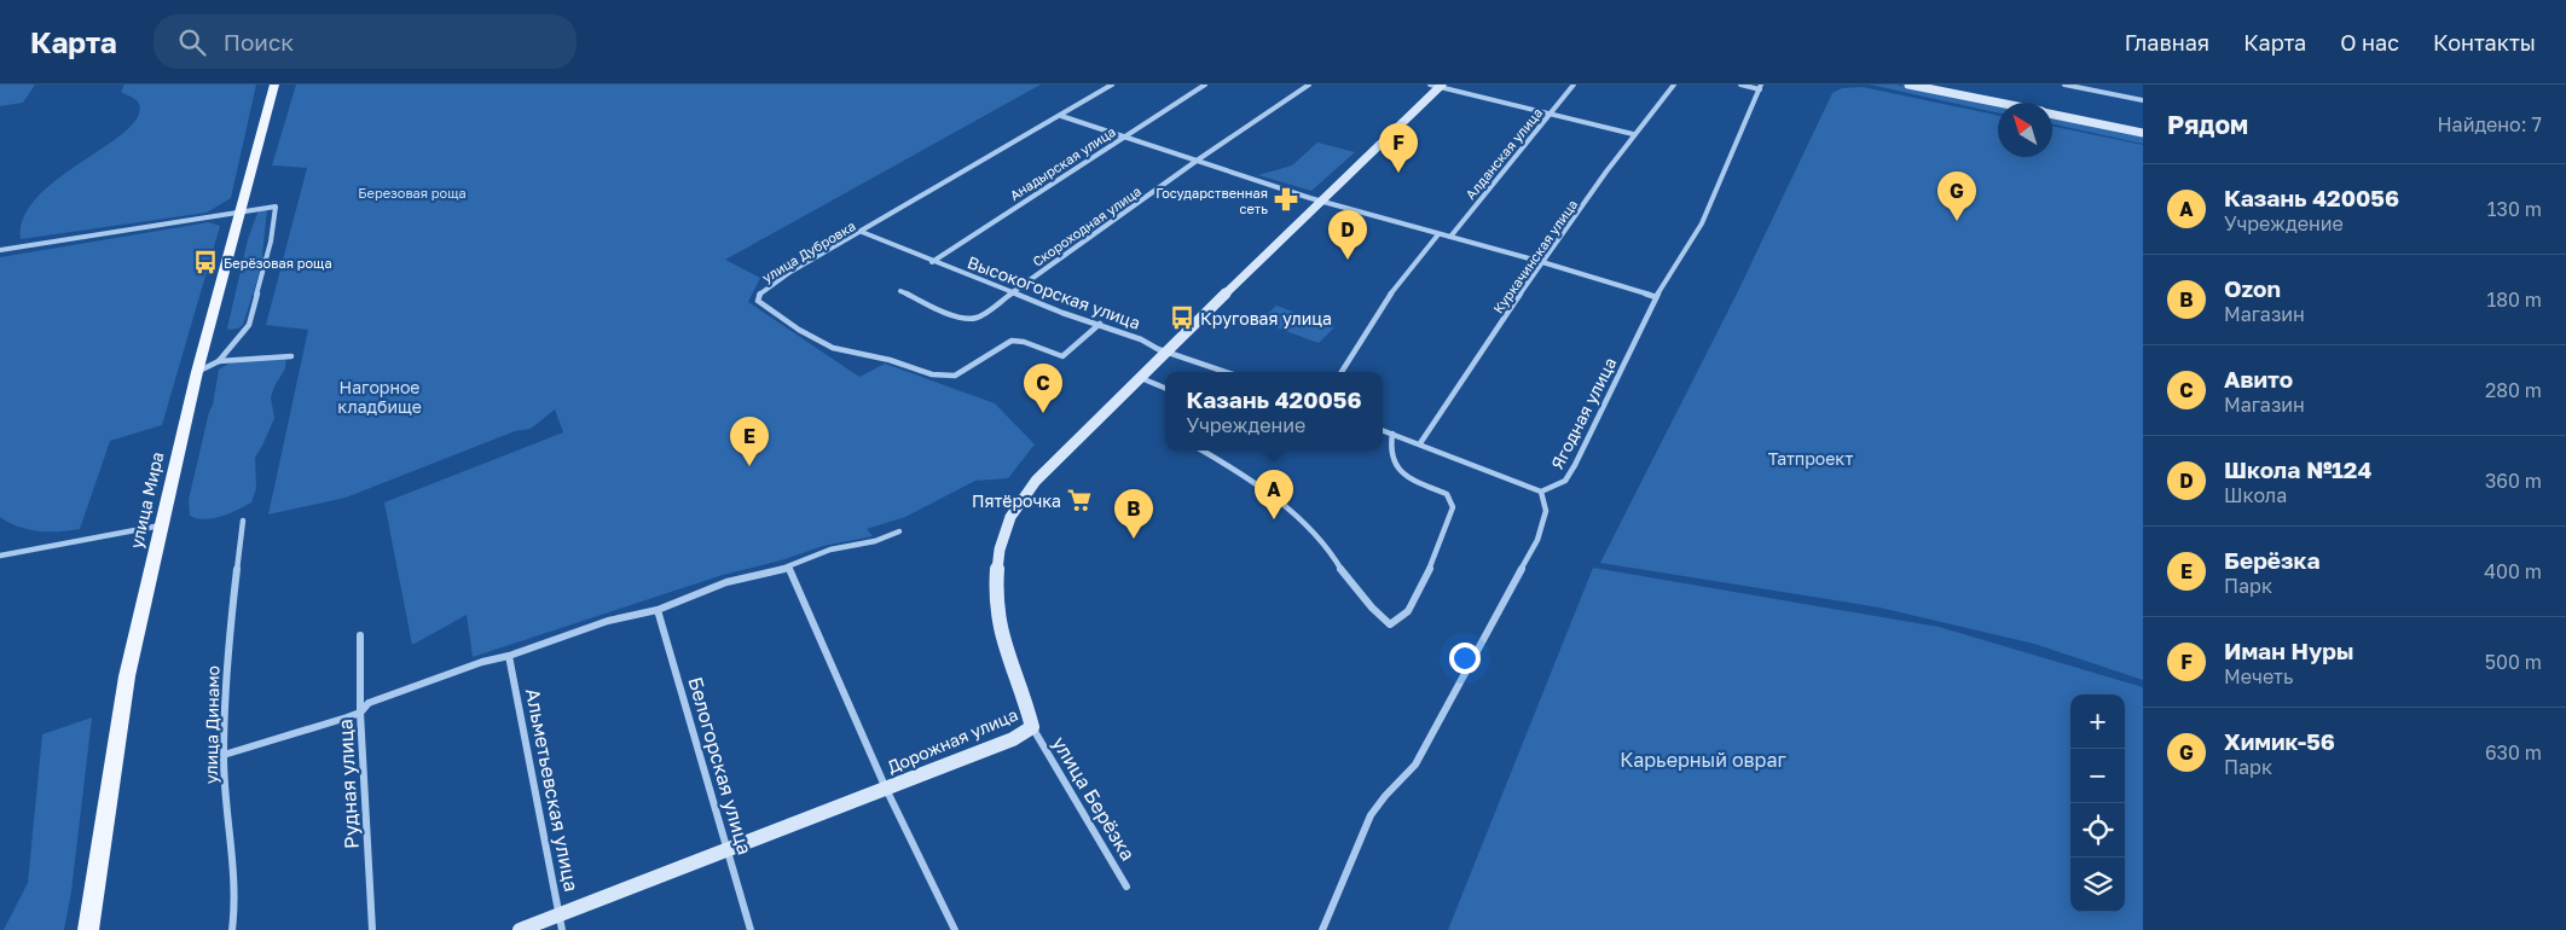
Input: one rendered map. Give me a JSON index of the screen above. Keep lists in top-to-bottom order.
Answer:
{
  "streets": {
    "main road": ["улица Мира"],
    "street": [
      "Алданская улица",
      "Анадырская улица",
      "Скороходная улица",
      "улица Дубровка",
      "Куркачинская улица",
      "Высокогорская улица",
      "Ягодная улица",
      "улица Динамо",
      "Дорожная улица",
      "Белогорская улица",
      "Рудная улица",
      "Альметьевская улица",
      "улица Берёзка"
    ]
  },
  "crossings": [
    ["Анадырская улица", "Высокогорская улица"],
    ["Скороходная улица", "Высокогорская улица"],
    ["улица Дубровка", "Высокогорская улица"],
    ["Высокогорская улица", "Дорожная улица"],
    ["Дорожная улица", "Белогорская улица"],
    ["Дорожная улица", "Альметьевская улица"],
    ["Дорожная улица", "улица Берёзка"]
  ],
  "parks": [
    "Березовая роща",
    "Нагорное кладбище",
    "Татпроект",
    "Карьерный овраг"
  ],
  "places": {
    "pharmacy": ["Государственная сеть"],
    "bus stop": ["Берёзовая роща", "Круговая улица"],
    "supermarket": ["Пятёрочка"]
  },
  "north": "top left",
  "page": {
    "header": "Карта",
    "search": "Поиск",
    "nav": [
      "Главная",
      "Карта",
      "О нас",
      "Контакты"
    ],
    "heading": ["Рядом", "Найдено: 7"],
    "pins": [
      "F",
      "G",
      "D",
      "C",
      "E",
      "A",
      "B"
    ],
    "list": [
      {
        "mark": "A",
        "name": "Казань 420056",
        "note": "Учреждение",
        "value": "130 m"
      },
      {
        "mark": "B",
        "name": "Ozon",
        "note": "Магазин",
        "value": "180 m"
      },
      {
        "mark": "C",
        "name": "Авито",
        "note": "Магазин",
        "value": "280 m"
      },
      {
        "mark": "D",
        "name": "Школа №124",
        "note": "Школа",
        "value": "360 m"
      },
      {
        "mark": "E",
        "name": "Берёзка",
        "note": "Парк",
        "value": "400 m"
      },
      {
        "mark": "F",
        "name": "Иман Нуры",
        "note": "Мечеть",
        "value": "500 m"
      },
      {
        "mark": "G",
        "name": "Химик-56",
        "note": "Парк",
        "value": "630 m"
      }
    ],
    "popup": ["Казань 420056", "Учреждение"],
    "map_buttons": ["+", "−"]
  }
}
